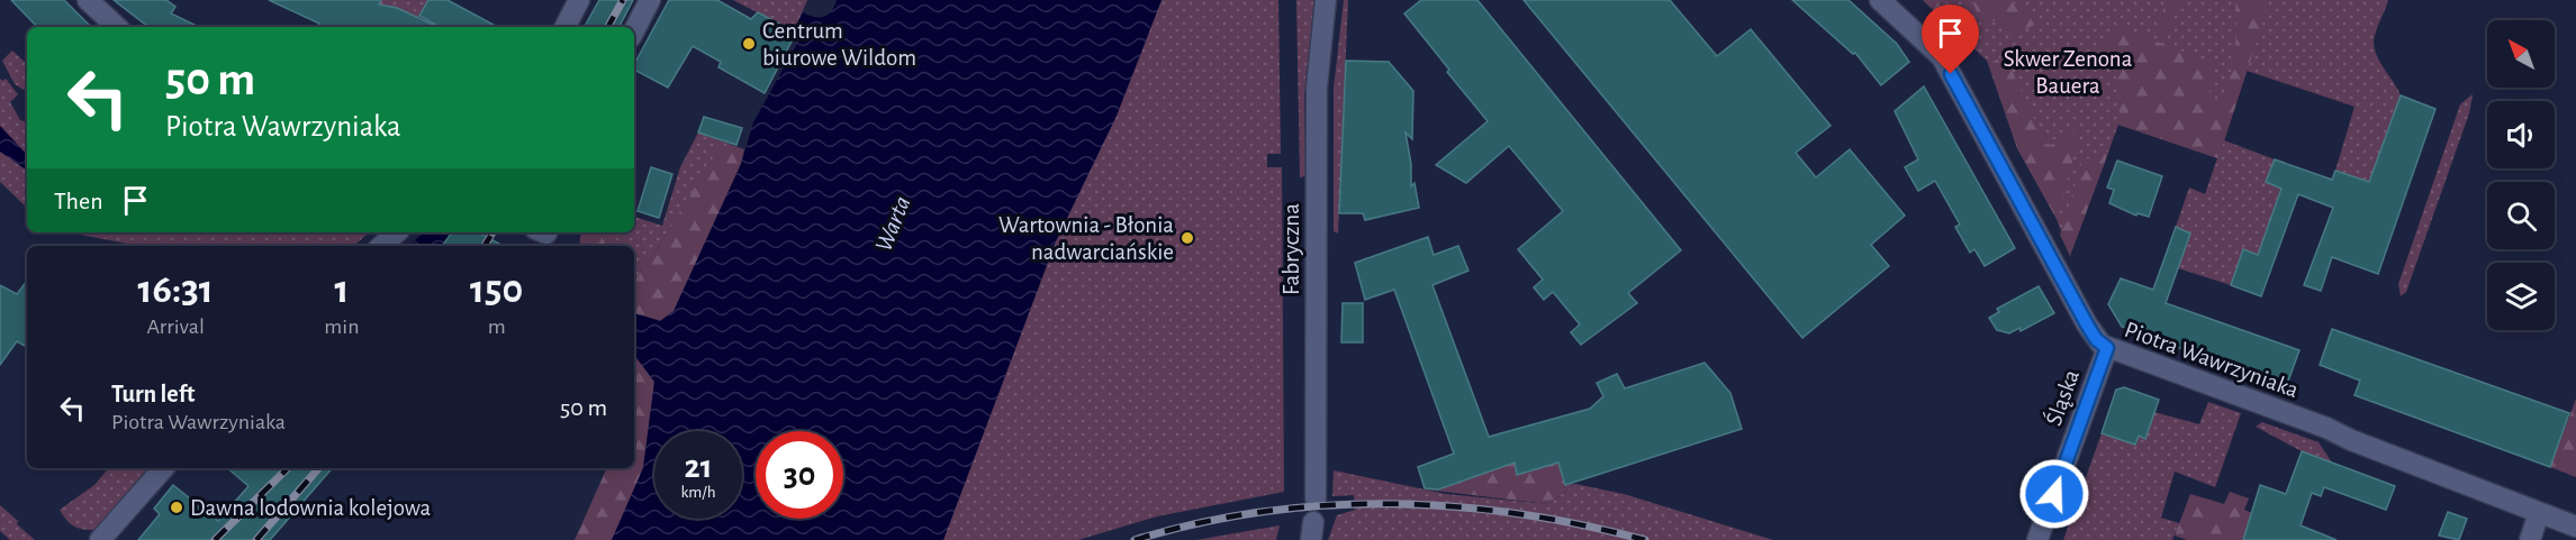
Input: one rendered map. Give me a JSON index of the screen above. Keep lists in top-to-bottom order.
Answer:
{
  "streets": {
    "street": ["Fabryczna", "Piotra Wawrzyniaka", "Śląska"]
  },
  "crossings": [
    ["Piotra Wawrzyniaka", "Śląska"]
  ],
  "water": ["Warta"],
  "parks": ["Skwer Zenona Bauera"],
  "places": ["Centrum biurowe Wildom", "Wartownia - Błonia nadwarciańskie", "Dawna lodownia kolejowa"],
  "north": "top left",
  "page": {
    "turn": ["50 m", "Piotra Wawrzyniaka"],
    "then": "Then",
    "eta": [
      "16:31",
      "Arrival",
      "1",
      "min",
      "150",
      "m"
    ],
    "list": [
      {
        "name": "Turn left",
        "note": "Piotra Wawrzyniaka",
        "value": "50 m"
      }
    ],
    "speed": "21 km/h",
    "limit": "30"
  }
}
